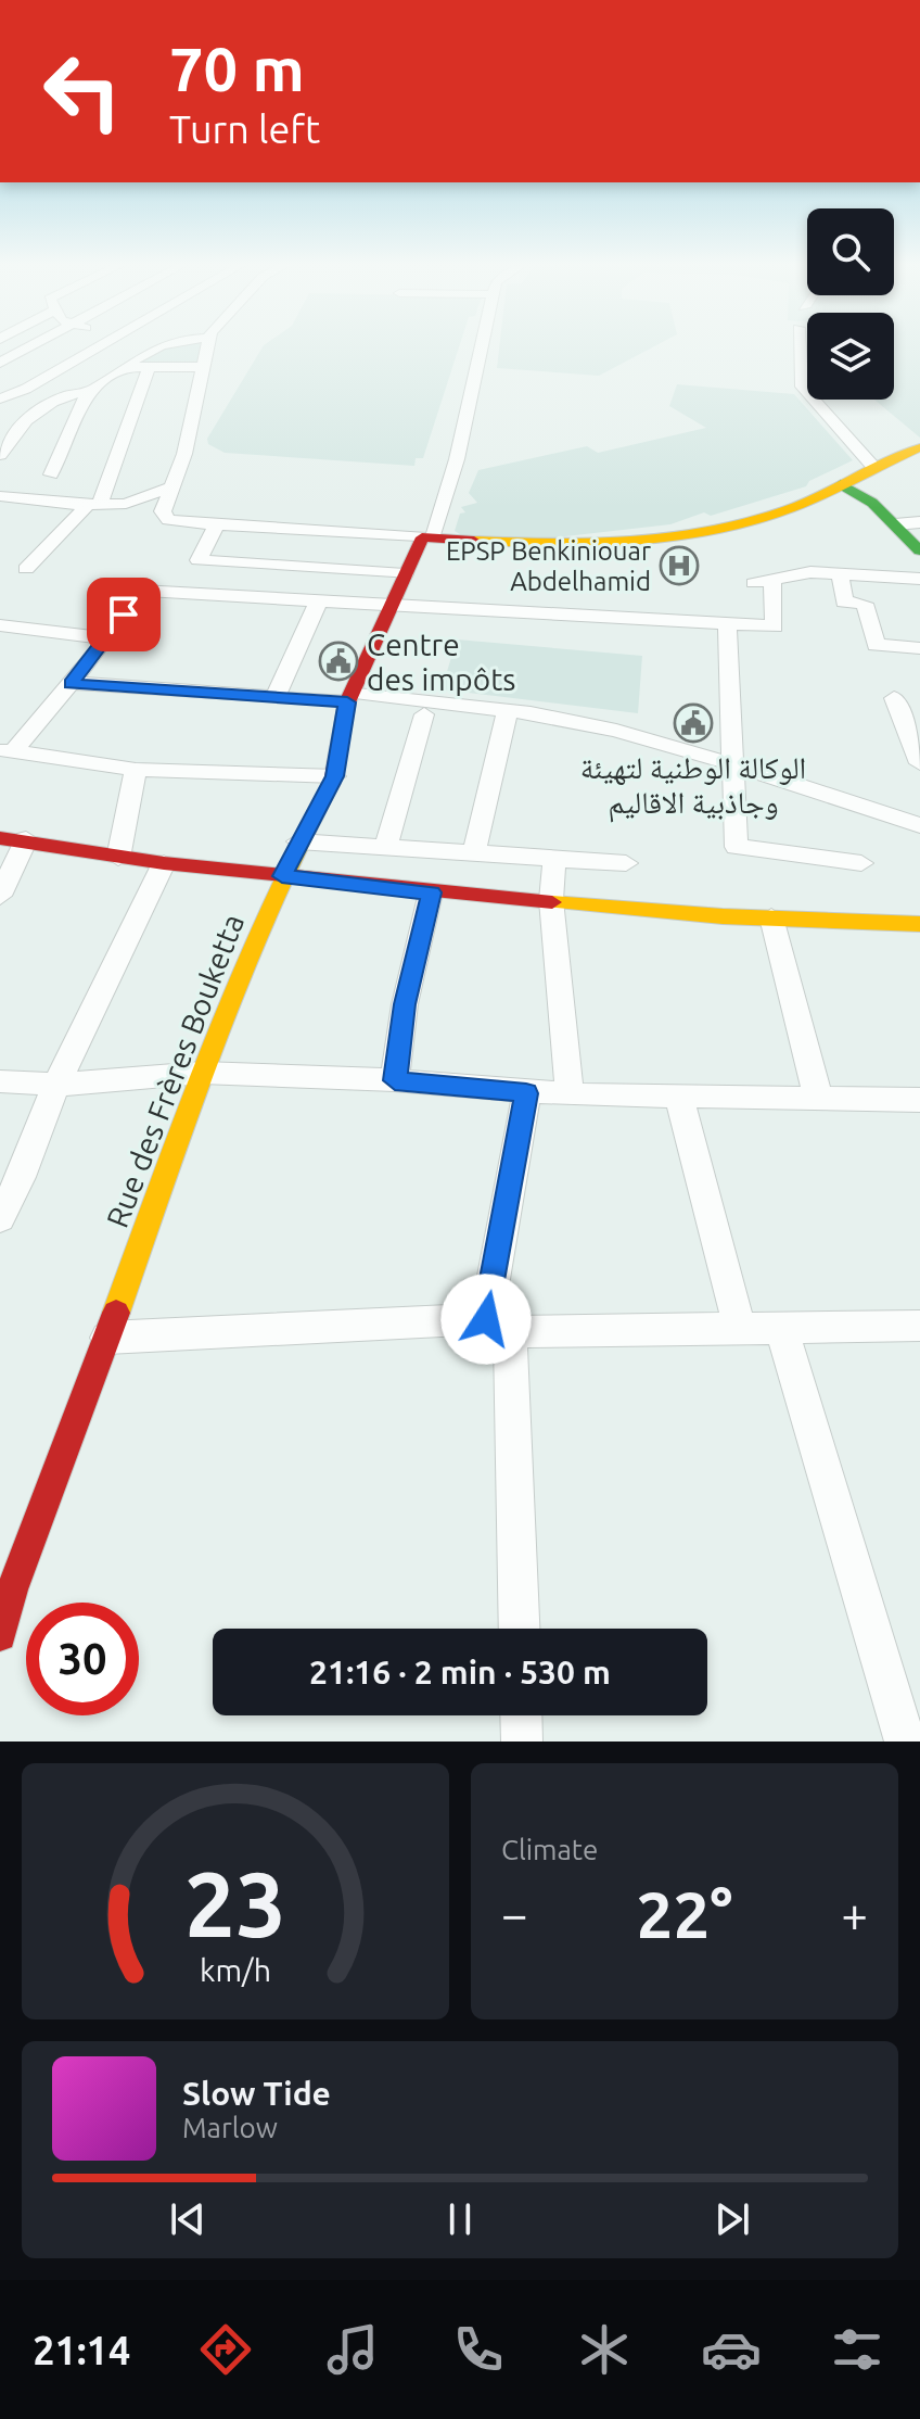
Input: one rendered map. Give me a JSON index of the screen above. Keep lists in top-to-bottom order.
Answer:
{
  "streets": {
    "main road": ["Rue des Frères Bouketta"]
  },
  "places": {
    "hospital": ["EPSP Benkiniouar Abdelhamid"],
    "public building": ["Centre des impôts", "الوكالة الوطنية لتهيئة وجاذبية الاقاليم"]
  },
  "page": {
    "turn": ["70 m", "Turn left"],
    "limit": "30",
    "trip": "21:16 · 2 min · 530 m",
    "tile": "Climate",
    "heat": ["−", "22°", "+"],
    "song": ["Slow Tide", "Marlow"],
    "tabs": "21:14",
    "gauge": ["23", "km/h"]
  }
}
